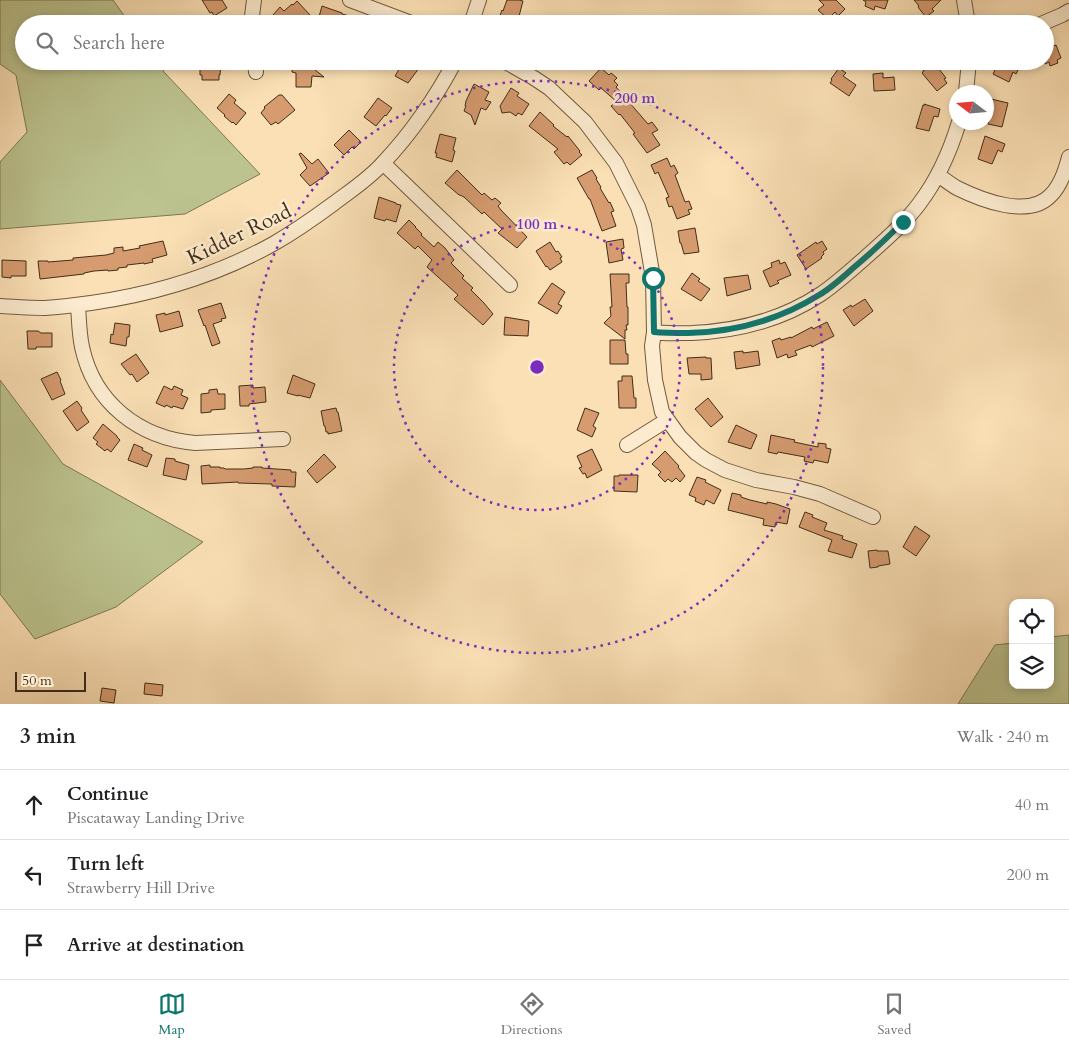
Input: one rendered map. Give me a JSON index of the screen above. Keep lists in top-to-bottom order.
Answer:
{
  "streets": {
    "street": ["Kidder Road"]
  },
  "scale_bar": "50 m",
  "north": "left",
  "page": {
    "search": "Search here",
    "scale": "50 m",
    "heading": ["3 min", "Walk · 240 m"],
    "list": [
      ["Continue", "Piscataway Landing Drive", "40 m"],
      ["Turn left", "Strawberry Hill Drive", "200 m"],
      "Arrive at destination"
    ],
    "nav": ["Map", "Directions", "Saved"]
  },
  "rings": ["200 m", "100 m"]
}
